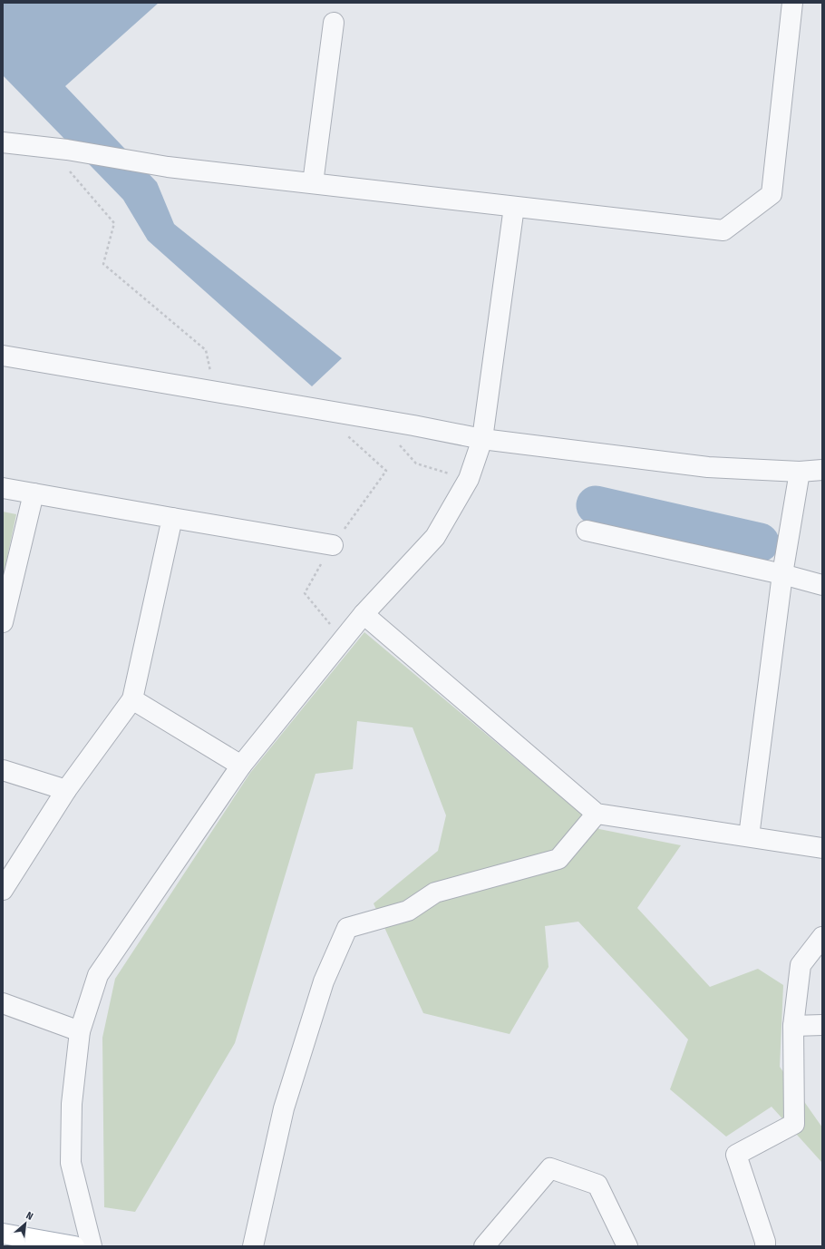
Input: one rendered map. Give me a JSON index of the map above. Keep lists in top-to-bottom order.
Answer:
{
  "north": "top right"
}
